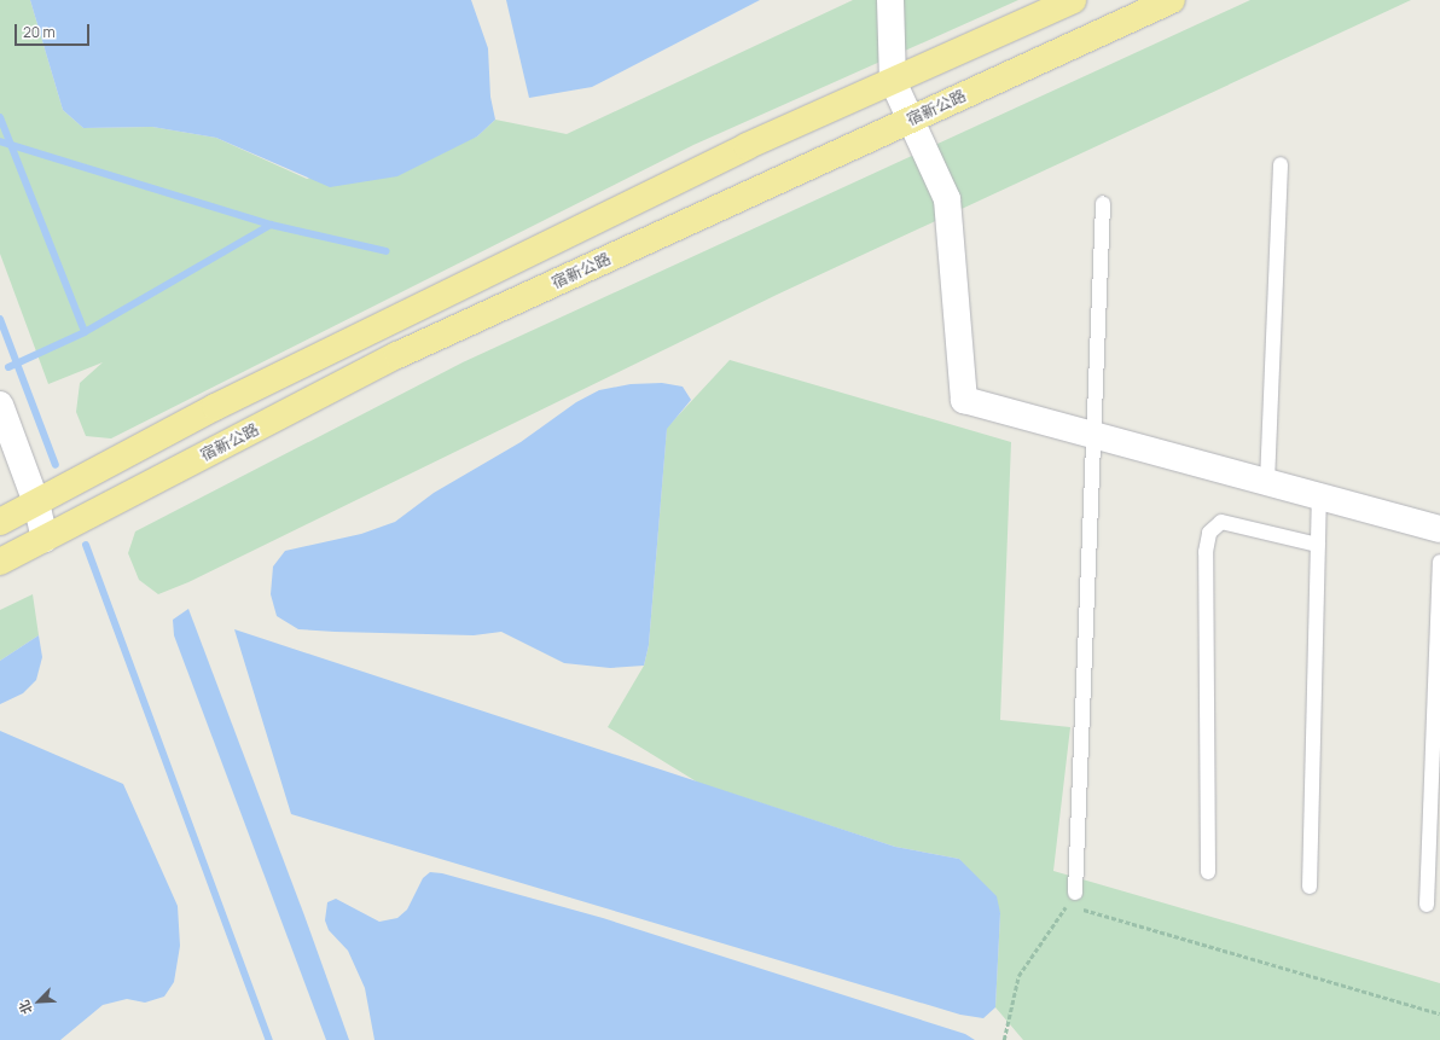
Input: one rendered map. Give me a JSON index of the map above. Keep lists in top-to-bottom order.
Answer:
{
  "streets": {
    "highway": ["宿新公路"]
  },
  "scale_bar": "20 m",
  "north": "bottom left"
}
